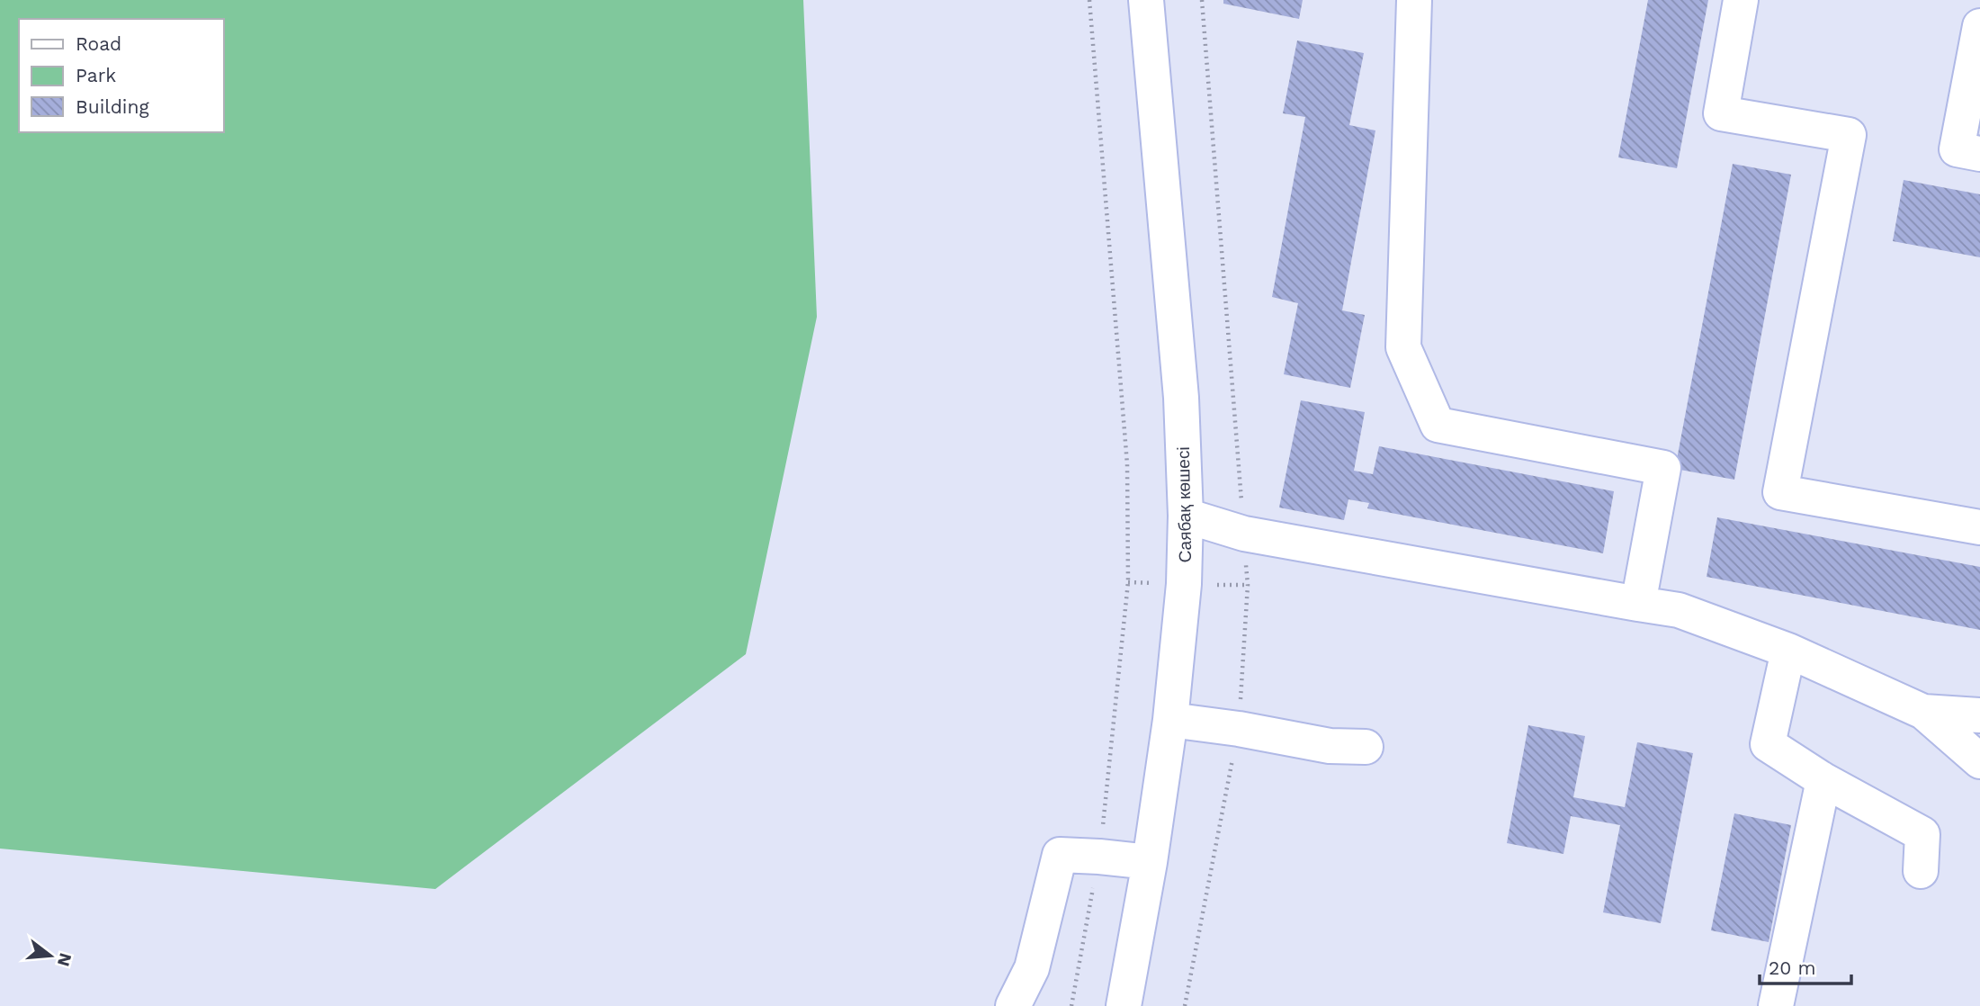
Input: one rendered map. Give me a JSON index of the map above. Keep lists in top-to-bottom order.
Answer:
{
  "streets": {
    "street": ["Саябақ көшесі"]
  },
  "legend": ["Road", "Park", "Building"],
  "scale_bar": "20 m",
  "north": "right"
}
